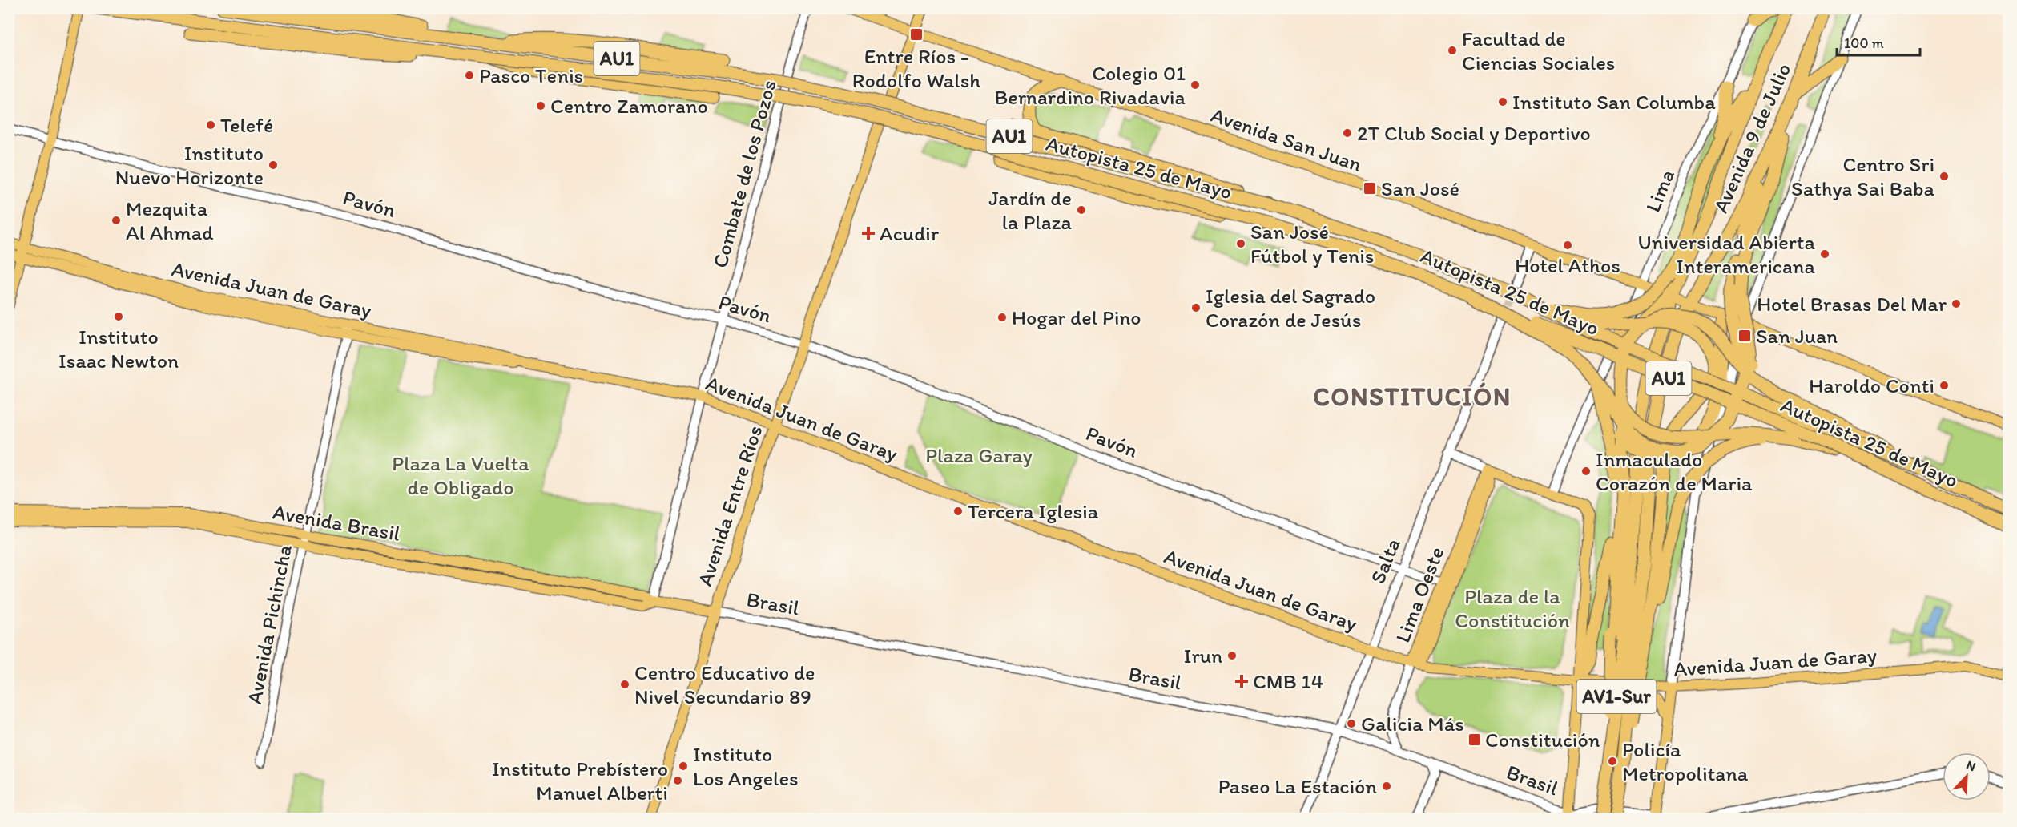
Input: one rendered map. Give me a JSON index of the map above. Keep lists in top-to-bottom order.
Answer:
{
  "streets": {
    "highway": [
      "AU1",
      "Avenida 9 de Julio",
      "Autopista 25 de Mayo",
      "AV1-Sur"
    ],
    "main road": [
      "Avenida San Juan",
      "Avenida Juan de Garay",
      "Avenida Entre Ríos",
      "Avenida Brasil",
      "Lima Oeste"
    ],
    "street": [
      "Combate de los Pozos",
      "Lima",
      "Pavón",
      "Salta",
      "Brasil",
      "Avenida Pichincha"
    ]
  },
  "crossings": [
    ["Avenida 9 de Julio", "Avenida San Juan"],
    ["Avenida 9 de Julio", "AV1-Sur"],
    ["Avenida San Juan", "Lima"],
    ["Combate de los Pozos", "Pavón"],
    ["Combate de los Pozos", "Avenida Juan de Garay"],
    ["Combate de los Pozos", "Avenida Brasil"],
    ["Pavón", "Avenida Entre Ríos"],
    ["Pavón", "Salta"],
    ["Pavón", "Lima Oeste"],
    ["Avenida Juan de Garay", "Avenida Entre Ríos"],
    ["Avenida Juan de Garay", "Salta"],
    ["Avenida Juan de Garay", "Lima Oeste"],
    ["Avenida Juan de Garay", "Avenida Pichincha"],
    ["Avenida Entre Ríos", "Avenida Brasil"],
    ["Avenida Entre Ríos", "Brasil"],
    ["Avenida Brasil", "Brasil"],
    ["Avenida Brasil", "Avenida Pichincha"],
    ["Salta", "Brasil"],
    ["Lima Oeste", "Brasil"]
  ],
  "districts": ["CONSTITUCIÓN"],
  "parks": ["Plaza Garay", "Plaza La Vuelta de Obligado", "Plaza de la Constitución"],
  "places": {
    "transit": [
      "Entre Ríos - Rodolfo Walsh",
      "San José",
      "San Juan",
      "Constitución"
    ],
    "other": [
      "Facultad de Ciencias Sociales",
      "Pasco Tenis",
      "Colegio 01 Bernardino Rivadavia",
      "Instituto San Columba",
      "Centro Zamorano",
      "Telefé",
      "2T Club Social y Deportivo",
      "Instituto Nuevo Horizonte",
      "Centro Sri Sathya Sai Baba",
      "Jardín de la Plaza",
      "Mezquita Al Ahmad",
      "San José Fútbol y Tenis",
      "Hotel Athos",
      "Universidad Abierta Interamericana",
      "Hotel Brasas Del Mar",
      "Iglesia del Sagrado Corazón de Jesús",
      "Instituto Isaac Newton",
      "Hogar del Pino",
      "Haroldo Conti",
      "Inmaculado Corazón de Maria",
      "Tercera Iglesia",
      "Irun",
      "Centro Educativo de Nivel Secundario 89",
      "Galicia Más",
      "Policía Metropolitana",
      "Instituto Los Angeles",
      "Instituto Prebístero Manuel Alberti",
      "Paseo La Estación"
    ],
    "health": ["Acudir", "CMB 14"]
  },
  "scale_bar": "100 m",
  "north": "top right"
}
